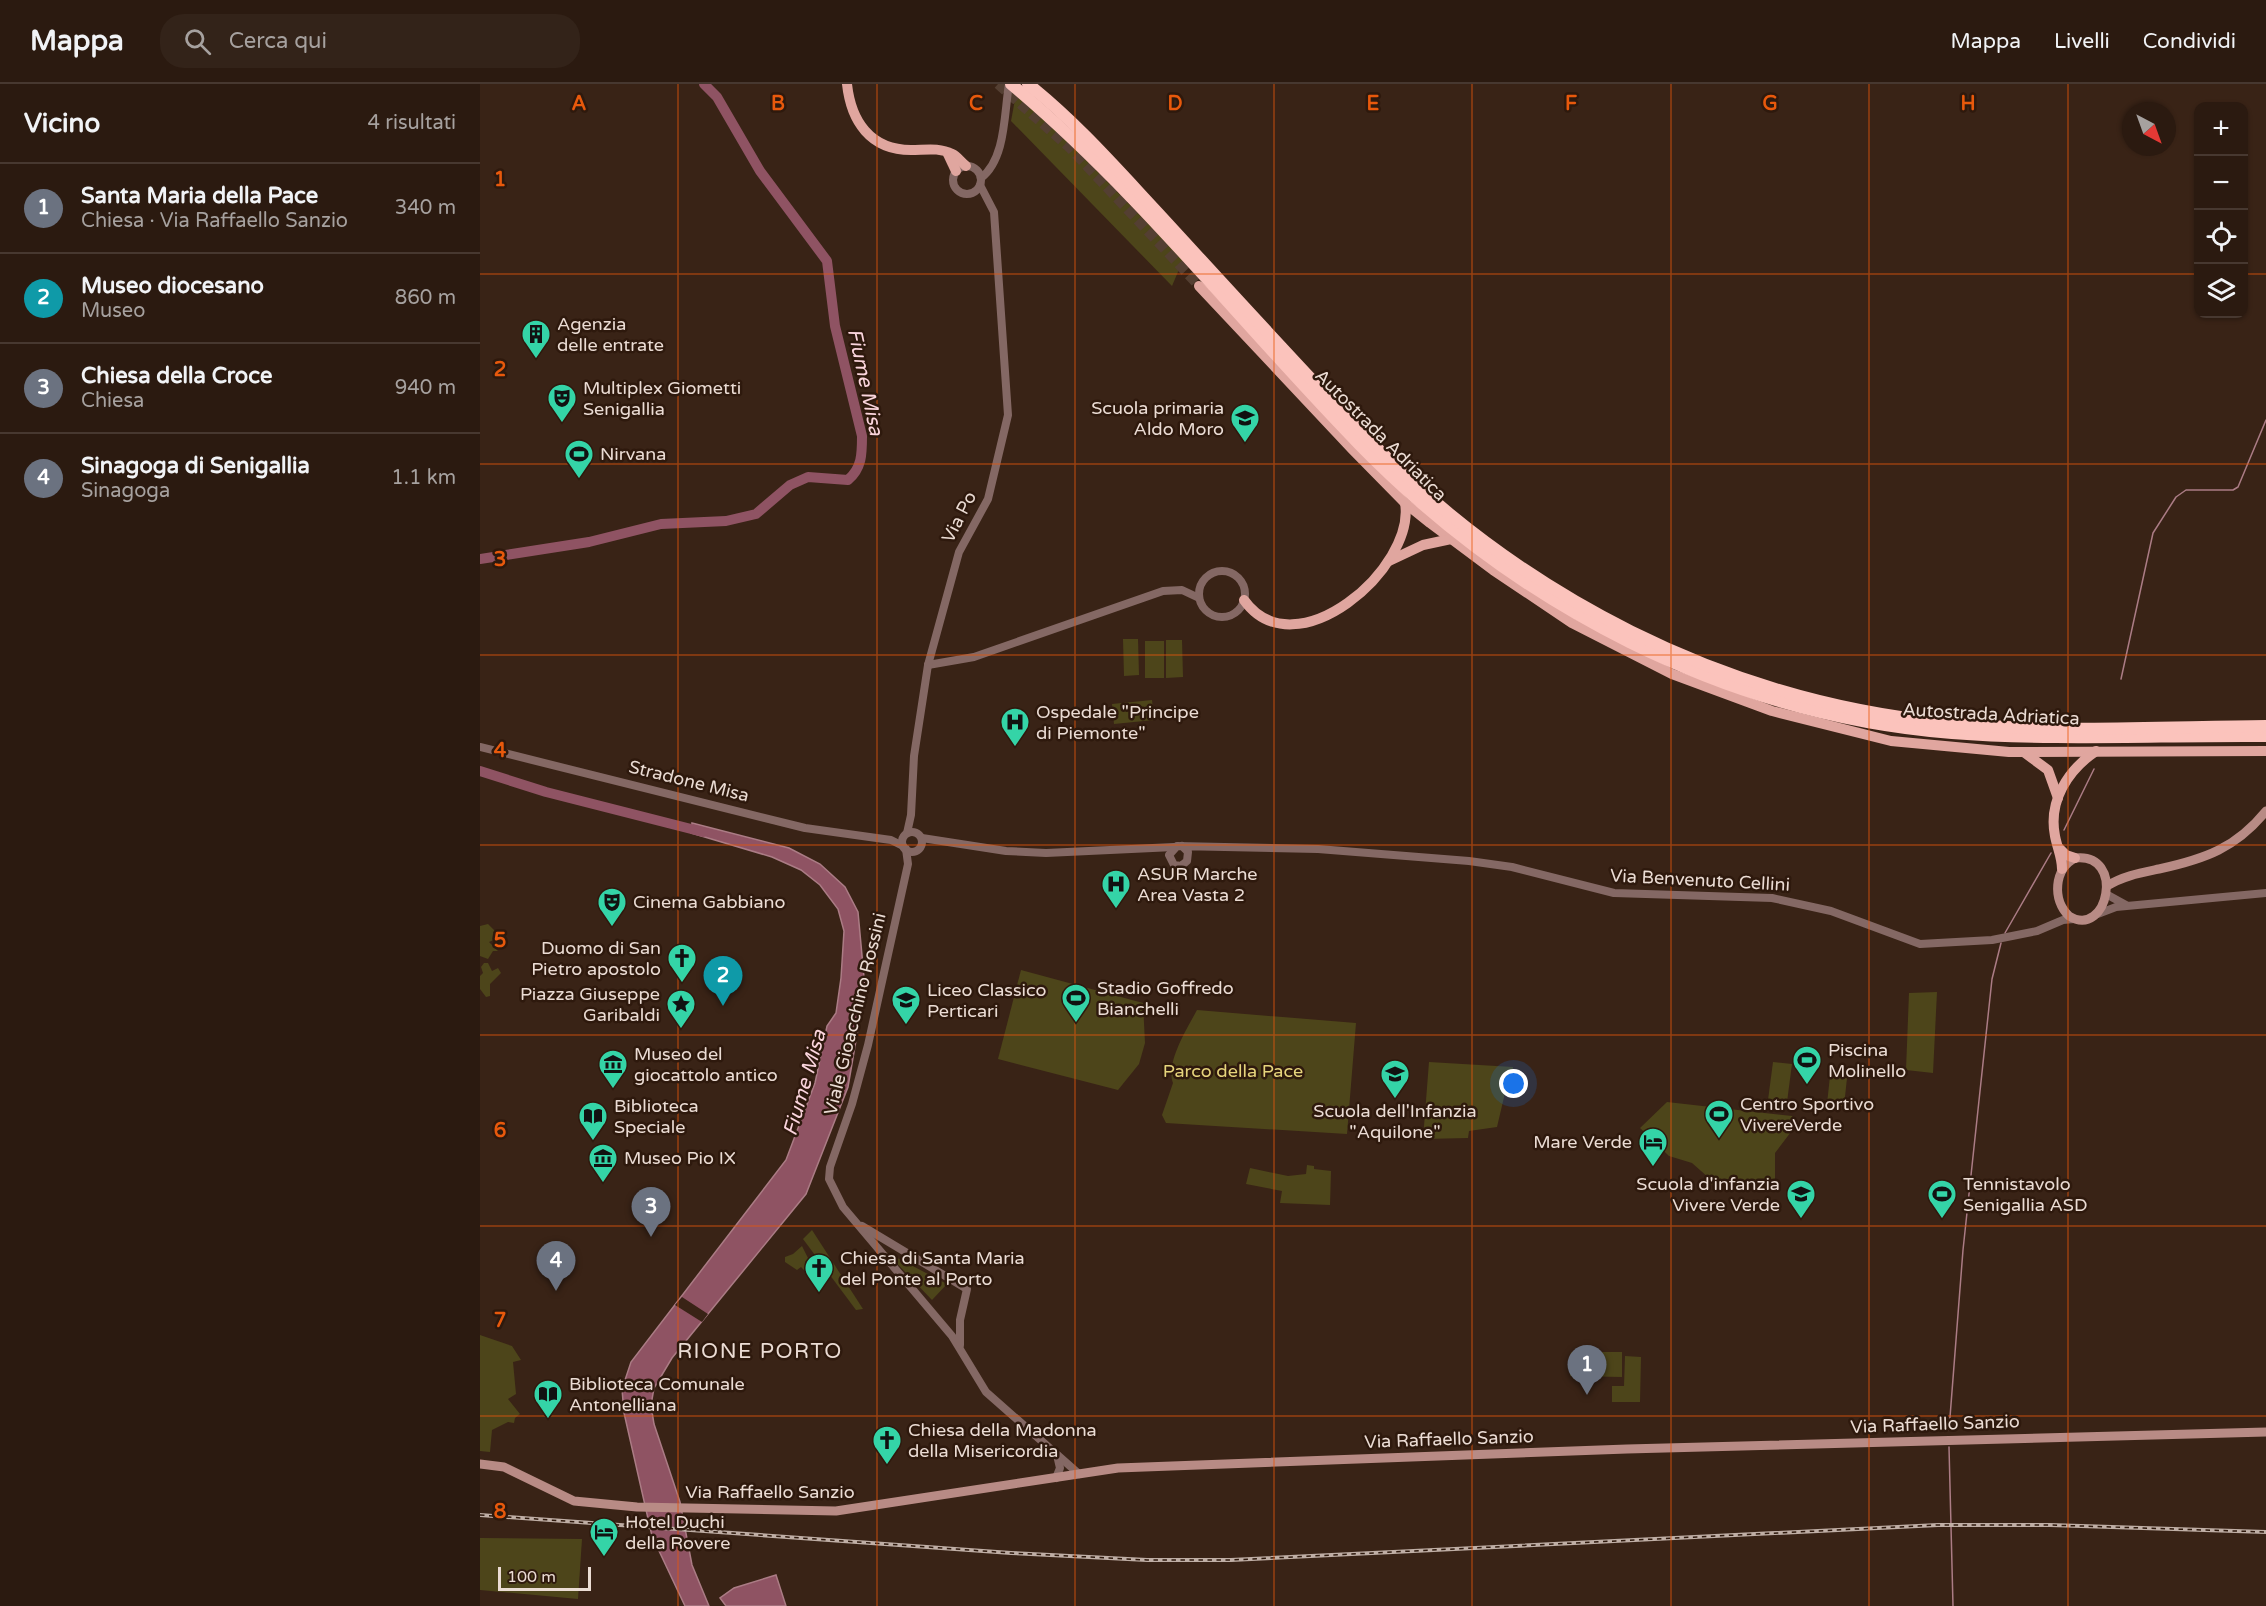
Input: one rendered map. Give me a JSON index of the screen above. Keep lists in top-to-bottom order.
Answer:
{
  "streets": {
    "highway": ["Autostrada Adriatica"],
    "main road": ["Via Raffaello Sanzio"],
    "street": [
      "Via Po",
      "Stradone Misa",
      "Via Benvenuto Cellini",
      "Viale Gioacchino Rossini"
    ]
  },
  "crossings": [
    ["Via Po", "Stradone Misa"],
    ["Via Po", "Via Benvenuto Cellini"],
    ["Via Po", "Viale Gioacchino Rossini"],
    ["Stradone Misa", "Via Benvenuto Cellini"],
    ["Stradone Misa", "Viale Gioacchino Rossini"],
    ["Via Benvenuto Cellini", "Viale Gioacchino Rossini"]
  ],
  "districts": ["RIONE PORTO"],
  "water": ["Fiume Misa"],
  "parks": ["Parco della Pace"],
  "places": {
    "building": ["Agenzia delle entrate"],
    "theatre": ["Multiplex Giometti Senigallia", "Cinema Gabbiano"],
    "school or university": [
      "Scuola primaria Aldo Moro",
      "Liceo Classico Perticari",
      "Scuola dell'Infanzia \"Aquilone\"",
      "Scuola d'infanzia Vivere Verde"
    ],
    "sports": [
      "Nirvana",
      "Stadio Goffredo Bianchelli",
      "Piscina Molinello",
      "Centro Sportivo VivereVerde",
      "Tennistavolo Senigallia ASD"
    ],
    "hospital": ["Ospedale \"Principe di Piemonte\"", "ASUR Marche Area Vasta 2"],
    "church": ["Duomo di San Pietro apostolo", "Chiesa di Santa Maria del Ponte al Porto", "Chiesa della Madonna della Misericordia"],
    "place": ["Piazza Giuseppe Garibaldi"],
    "museum": ["Museo del giocattolo antico", "Museo Pio IX"],
    "library": ["Biblioteca Speciale", "Biblioteca Comunale Antonelliana"],
    "hotel": ["Mare Verde", "Hotel Duchi della Rovere"]
  },
  "scale_bar": "100 m",
  "north": "bottom right",
  "page": {
    "header": "Mappa",
    "search": "Cerca qui",
    "nav": ["Mappa", "Livelli", "Condividi"],
    "heading": ["Vicino", "4 risultati"],
    "map_buttons": ["+", "−"],
    "list": [
      {
        "mark": "1",
        "name": "Santa Maria della Pace",
        "note": "Chiesa · Via Raffaello Sanzio",
        "value": "340 m"
      },
      {
        "mark": "2",
        "name": "Museo diocesano",
        "note": "Museo",
        "value": "860 m"
      },
      {
        "mark": "3",
        "name": "Chiesa della Croce",
        "note": "Chiesa",
        "value": "940 m"
      },
      {
        "mark": "4",
        "name": "Sinagoga di Senigallia",
        "note": "Sinagoga",
        "value": "1.1 km"
      }
    ],
    "pins": [
      "2",
      "3",
      "4",
      "1"
    ],
    "scale": "100 m"
  },
  "grid": {
    "columns": [
      "A",
      "B",
      "C",
      "D",
      "E",
      "F",
      "G",
      "H"
    ],
    "rows": [
      "1",
      "2",
      "3",
      "4",
      "5",
      "6",
      "7",
      "8"
    ]
  }
}
